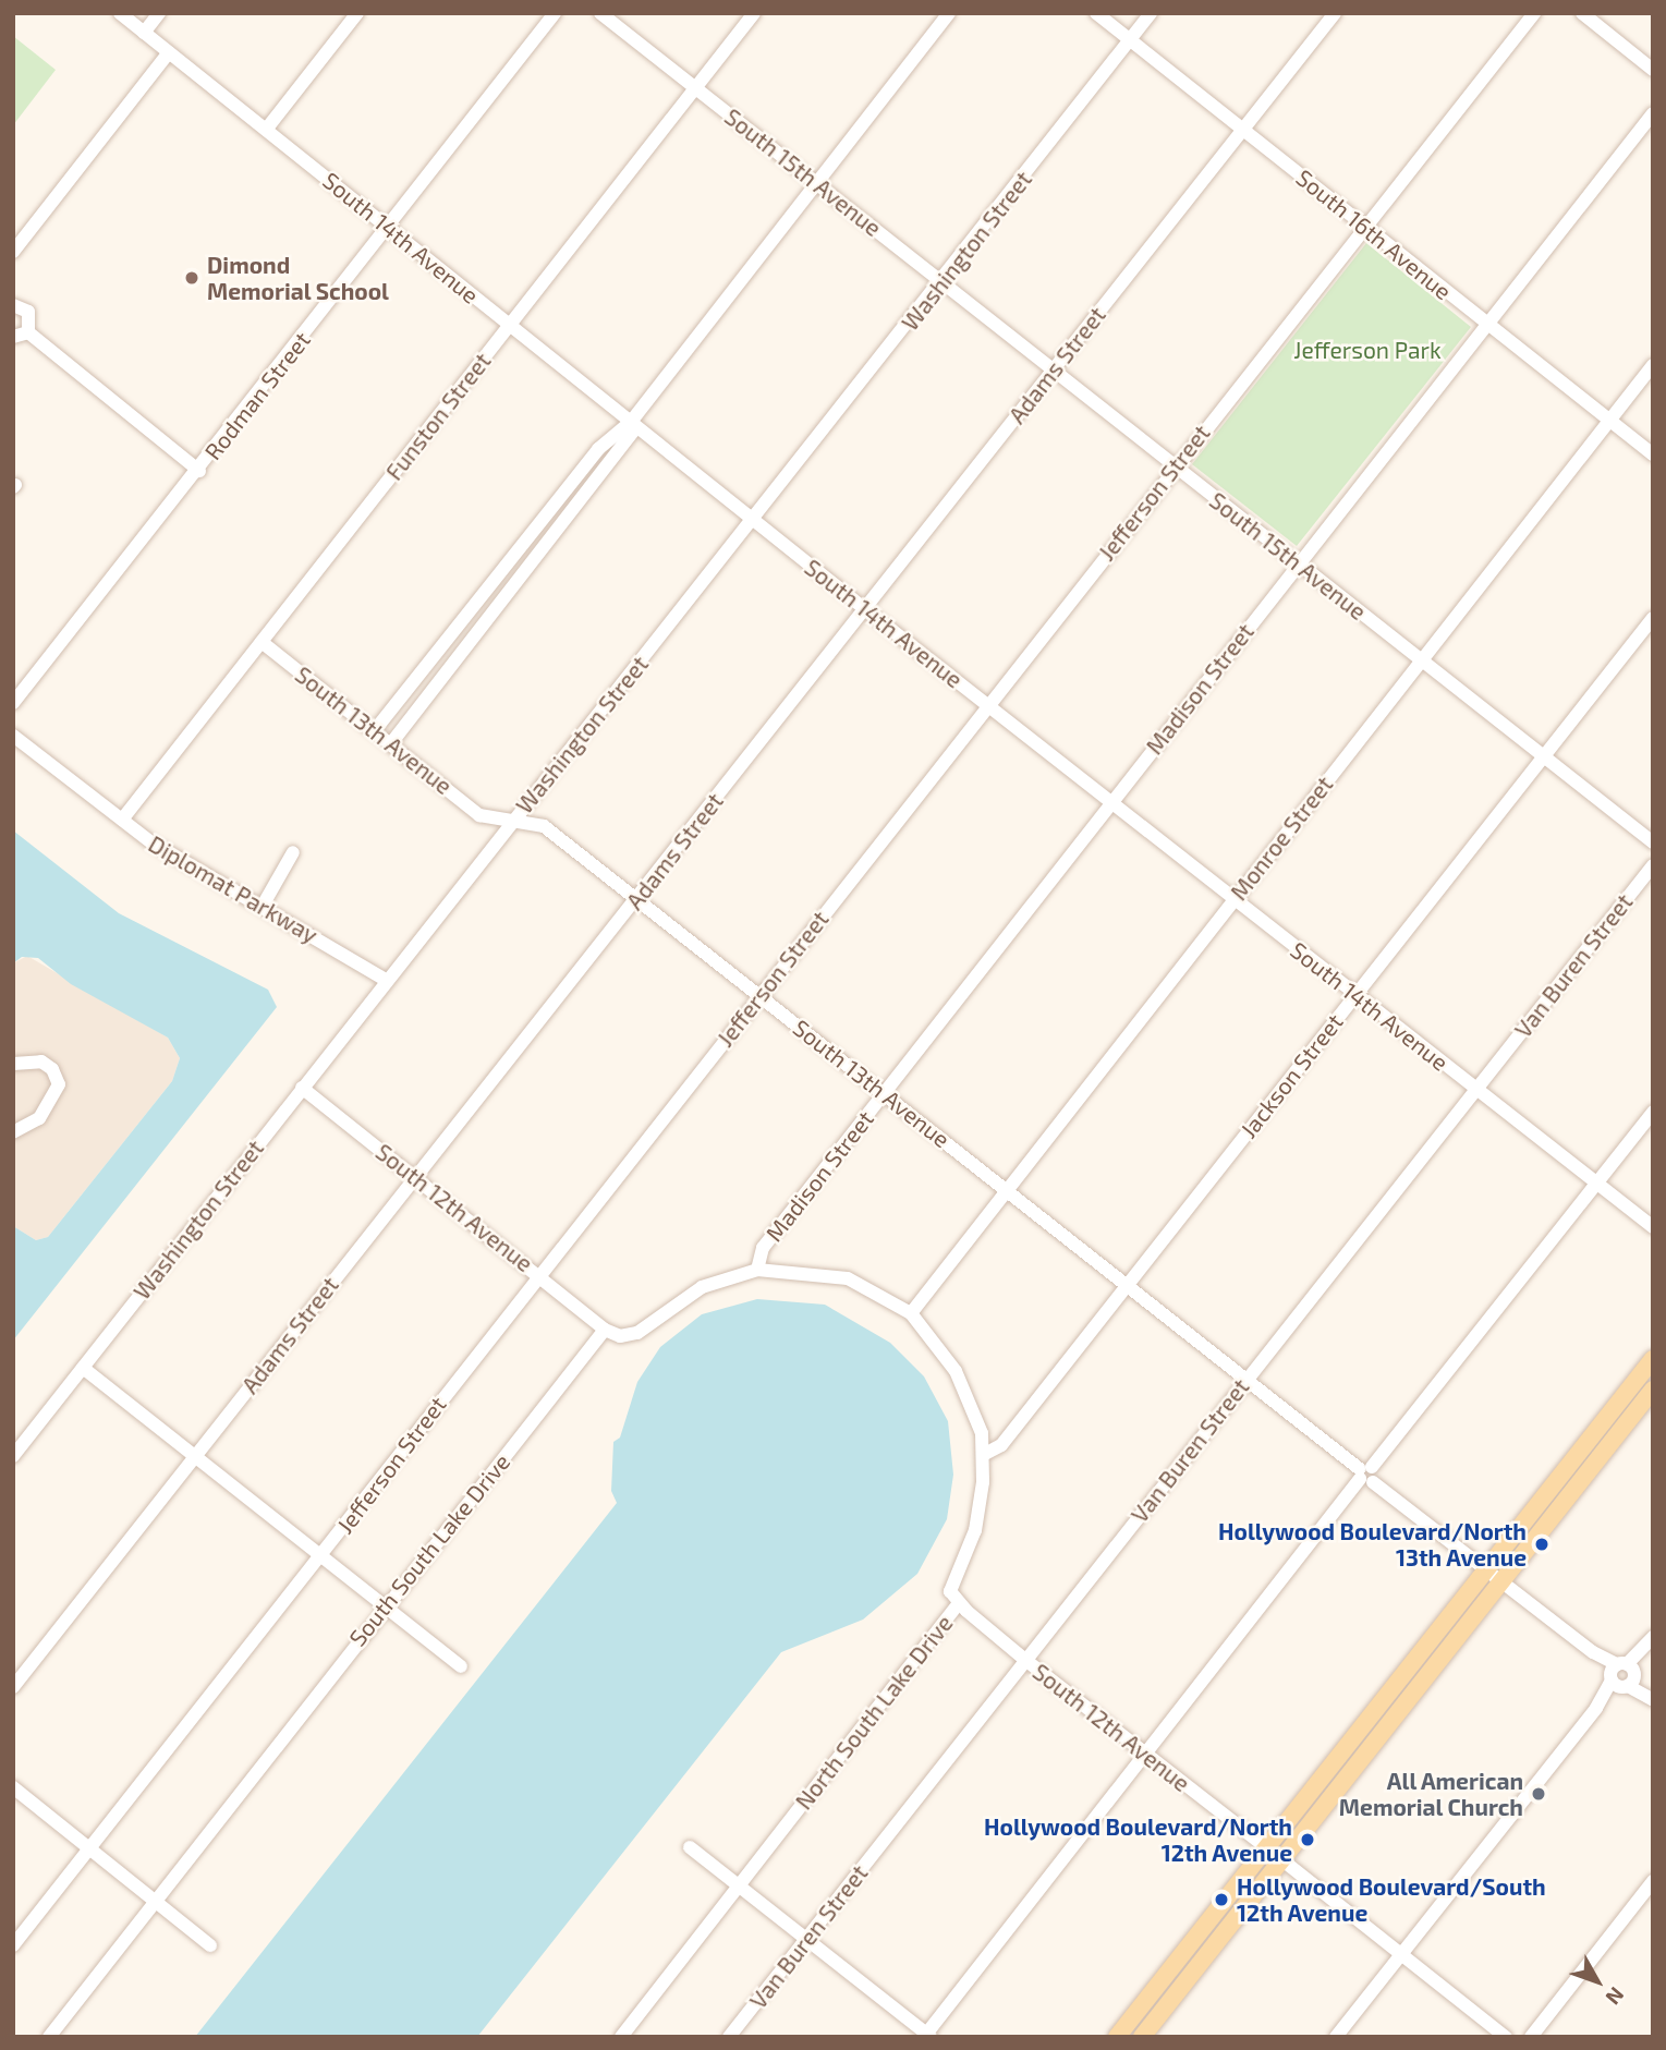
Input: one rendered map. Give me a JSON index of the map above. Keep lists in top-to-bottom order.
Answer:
{
  "streets": {
    "street": [
      "South 15th Avenue",
      "South 16th Avenue",
      "South 14th Avenue",
      "Washington Street",
      "Adams Street",
      "Rodman Street",
      "Funston Street",
      "Jefferson Street",
      "Madison Street",
      "South 13th Avenue",
      "Monroe Street",
      "Diplomat Parkway",
      "Van Buren Street",
      "Jackson Street",
      "South 12th Avenue",
      "South South Lake Drive",
      "North South Lake Drive"
    ]
  },
  "crossings": [
    ["South 15th Avenue", "Washington Street"],
    ["South 15th Avenue", "Adams Street"],
    ["South 15th Avenue", "Funston Street"],
    ["South 15th Avenue", "Jefferson Street"],
    ["South 15th Avenue", "Madison Street"],
    ["South 15th Avenue", "Monroe Street"],
    ["South 15th Avenue", "Jackson Street"],
    ["South 16th Avenue", "Washington Street"],
    ["South 16th Avenue", "Adams Street"],
    ["South 16th Avenue", "Jefferson Street"],
    ["South 16th Avenue", "Madison Street"],
    ["South 16th Avenue", "Monroe Street"],
    ["South 14th Avenue", "Washington Street"],
    ["South 14th Avenue", "Adams Street"],
    ["South 14th Avenue", "Rodman Street"],
    ["South 14th Avenue", "Funston Street"],
    ["South 14th Avenue", "Jefferson Street"],
    ["South 14th Avenue", "Madison Street"],
    ["South 14th Avenue", "Monroe Street"],
    ["South 14th Avenue", "Van Buren Street"],
    ["South 14th Avenue", "Jackson Street"],
    ["Washington Street", "South 13th Avenue"],
    ["Washington Street", "Diplomat Parkway"],
    ["Washington Street", "South 12th Avenue"],
    ["Adams Street", "South 13th Avenue"],
    ["Adams Street", "South 12th Avenue"],
    ["Funston Street", "South 13th Avenue"],
    ["Funston Street", "Diplomat Parkway"],
    ["Jefferson Street", "South 13th Avenue"],
    ["Jefferson Street", "South 12th Avenue"],
    ["Madison Street", "South 13th Avenue"],
    ["South 13th Avenue", "Monroe Street"],
    ["South 13th Avenue", "Van Buren Street"],
    ["South 13th Avenue", "Jackson Street"],
    ["Monroe Street", "North South Lake Drive"],
    ["Van Buren Street", "South 12th Avenue"],
    ["Jackson Street", "North South Lake Drive"],
    ["South 12th Avenue", "South South Lake Drive"],
    ["South 12th Avenue", "North South Lake Drive"]
  ],
  "parks": ["Jefferson Park"],
  "places": [
    "Dimond Memorial School",
    "Hollywood Boulevard/North 13th Avenue",
    "All American Memorial Church",
    "Hollywood Boulevard/North 12th Avenue",
    "Hollywood Boulevard/South 12th Avenue"
  ],
  "north": "bottom right"
}
